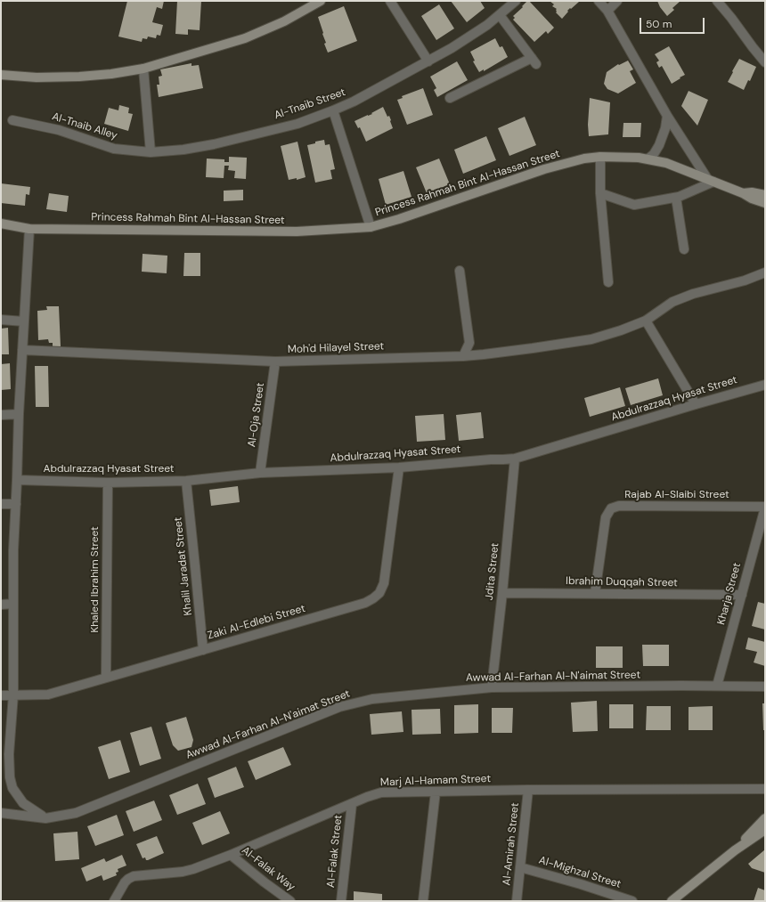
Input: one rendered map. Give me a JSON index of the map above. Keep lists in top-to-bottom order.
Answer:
{
  "streets": {
    "street": [
      "Al-Tnaib Street",
      "Al-Tnaib Alley",
      "Princess Rahmah Bint Al-Hassan Street",
      "Moh'd Hilayel Street",
      "Abdulrazzaq Hyasat Street",
      "Al-Oja Street",
      "Rajab Al-Slaibi Street",
      "Khalil Jaradat Street",
      "Jdita Street",
      "Khaled Ibrahim Street",
      "Ibrahim Duqqah Street",
      "Kharja Street",
      "Zaki Al-Edlebi Street",
      "Awwad Al-Farhan Al-N'aimat Street",
      "Marj Al-Hamam Street",
      "Al-Amirah Street",
      "Al-Falak Street",
      "Al-Falak Way",
      "Al-Mighzal Street"
    ]
  },
  "crossings": [
    ["Al-Tnaib Street", "Al-Tnaib Alley"],
    ["Moh'd Hilayel Street", "Al-Oja Street"],
    ["Abdulrazzaq Hyasat Street", "Al-Oja Street"],
    ["Abdulrazzaq Hyasat Street", "Khalil Jaradat Street"],
    ["Abdulrazzaq Hyasat Street", "Jdita Street"],
    ["Abdulrazzaq Hyasat Street", "Khaled Ibrahim Street"],
    ["Abdulrazzaq Hyasat Street", "Zaki Al-Edlebi Street"],
    ["Rajab Al-Slaibi Street", "Ibrahim Duqqah Street"],
    ["Rajab Al-Slaibi Street", "Kharja Street"],
    ["Khalil Jaradat Street", "Zaki Al-Edlebi Street"],
    ["Jdita Street", "Ibrahim Duqqah Street"],
    ["Jdita Street", "Awwad Al-Farhan Al-N'aimat Street"],
    ["Khaled Ibrahim Street", "Zaki Al-Edlebi Street"],
    ["Ibrahim Duqqah Street", "Kharja Street"],
    ["Kharja Street", "Awwad Al-Farhan Al-N'aimat Street"],
    ["Marj Al-Hamam Street", "Al-Amirah Street"],
    ["Marj Al-Hamam Street", "Al-Falak Street"],
    ["Marj Al-Hamam Street", "Al-Falak Way"],
    ["Al-Amirah Street", "Al-Mighzal Street"]
  ],
  "scale_bar": "50 m"
}
